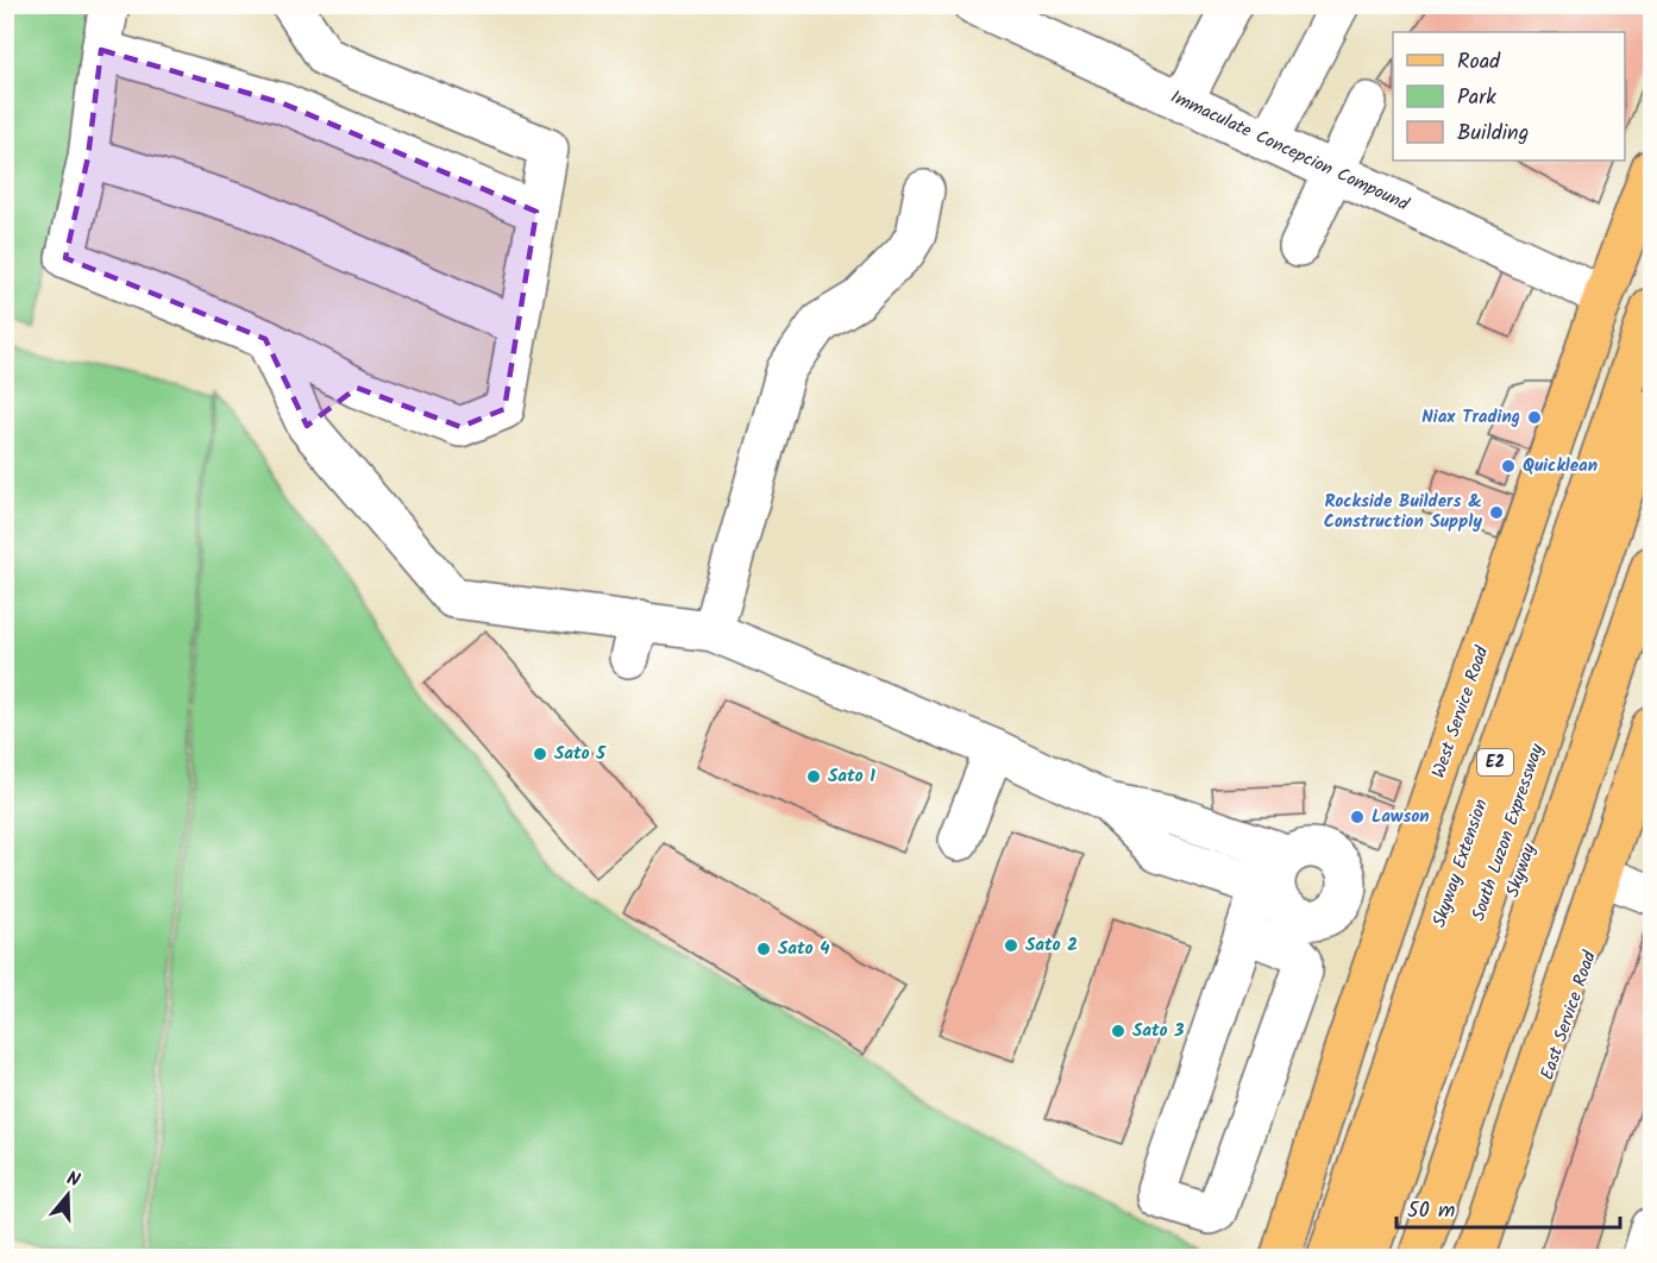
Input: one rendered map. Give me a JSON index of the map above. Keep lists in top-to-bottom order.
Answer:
{
  "streets": {
    "main road": [
      "West Service Road",
      "E2",
      "South Luzon Expressway",
      "Skyway Extension",
      "Skyway",
      "East Service Road"
    ],
    "street": ["Immaculate Concepcion Compound"]
  },
  "crossings": [
    ["Immaculate Concepcion Compound", "West Service Road"]
  ],
  "places": [
    "Niax Trading",
    "Quicklean",
    "Rockside Builders & Construction Supply",
    "Sato 5",
    "Sato 1",
    "Lawson",
    "Sato 2",
    "Sato 4",
    "Sato 3"
  ],
  "legend": ["Road", "Park", "Building"],
  "scale_bar": "50 m",
  "north": "top"
}
